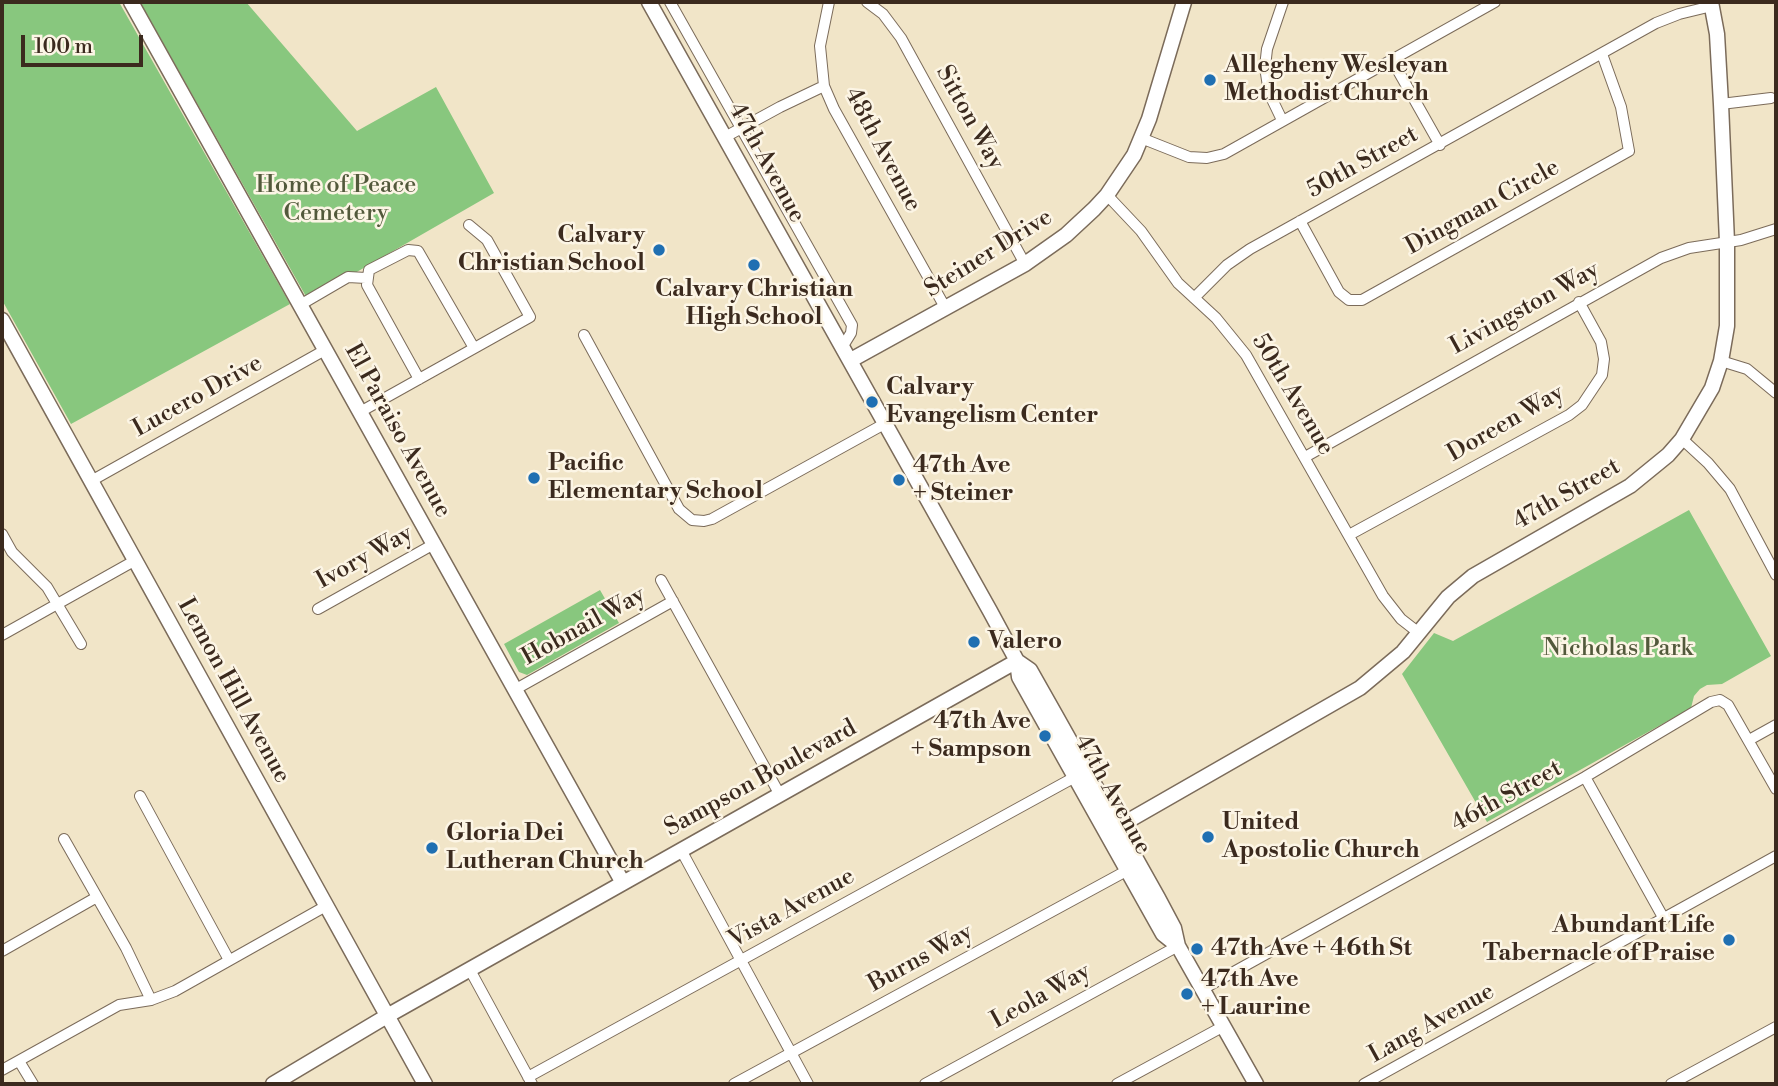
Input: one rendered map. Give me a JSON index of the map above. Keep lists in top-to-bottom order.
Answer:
{
  "streets": {
    "street": [
      "Sitton Way",
      "48th Avenue",
      "47th Avenue",
      "50th Street",
      "Dingman Circle",
      "Steiner Drive",
      "Livingston Way",
      "50th Avenue",
      "Lucero Drive",
      "Doreen Way",
      "El Paraiso Avenue",
      "47th Street",
      "Ivory Way",
      "Hobnail Way",
      "Lemon Hill Avenue",
      "Sampson Boulevard",
      "46th Street",
      "Vista Avenue",
      "Burns Way",
      "Leola Way",
      "Lang Avenue"
    ]
  },
  "crossings": [
    ["Sitton Way", "Steiner Drive"],
    ["48th Avenue", "Steiner Drive"],
    ["47th Avenue", "Steiner Drive"],
    ["47th Avenue", "47th Street"],
    ["47th Avenue", "Sampson Boulevard"],
    ["47th Avenue", "46th Street"],
    ["47th Avenue", "Vista Avenue"],
    ["47th Avenue", "Burns Way"],
    ["47th Avenue", "Leola Way"],
    ["50th Street", "Dingman Circle"],
    ["50th Street", "50th Avenue"],
    ["50th Street", "47th Street"],
    ["Steiner Drive", "50th Avenue"],
    ["Livingston Way", "50th Avenue"],
    ["Livingston Way", "Doreen Way"],
    ["Livingston Way", "47th Street"],
    ["50th Avenue", "Doreen Way"],
    ["50th Avenue", "47th Street"],
    ["Lucero Drive", "El Paraiso Avenue"],
    ["Lucero Drive", "Lemon Hill Avenue"],
    ["El Paraiso Avenue", "Ivory Way"],
    ["El Paraiso Avenue", "Hobnail Way"],
    ["El Paraiso Avenue", "Sampson Boulevard"],
    ["Lemon Hill Avenue", "Sampson Boulevard"]
  ],
  "parks": ["Home of Peace Cemetery", "Nicholas Park"],
  "places": [
    "Allegheny Wesleyan Methodist Church",
    "Calvary Christian School",
    "Calvary Christian High School",
    "Calvary Evangelism Center",
    "Pacific Elementary School",
    "47th Ave + Steiner",
    "Valero",
    "47th Ave + Sampson",
    "United Apostolic Church",
    "Gloria Dei Lutheran Church",
    "Abundant Life Tabernacle of Praise",
    "47th Ave + 46th St",
    "47th Ave + Laurine"
  ],
  "scale_bar": "100 m"
}
